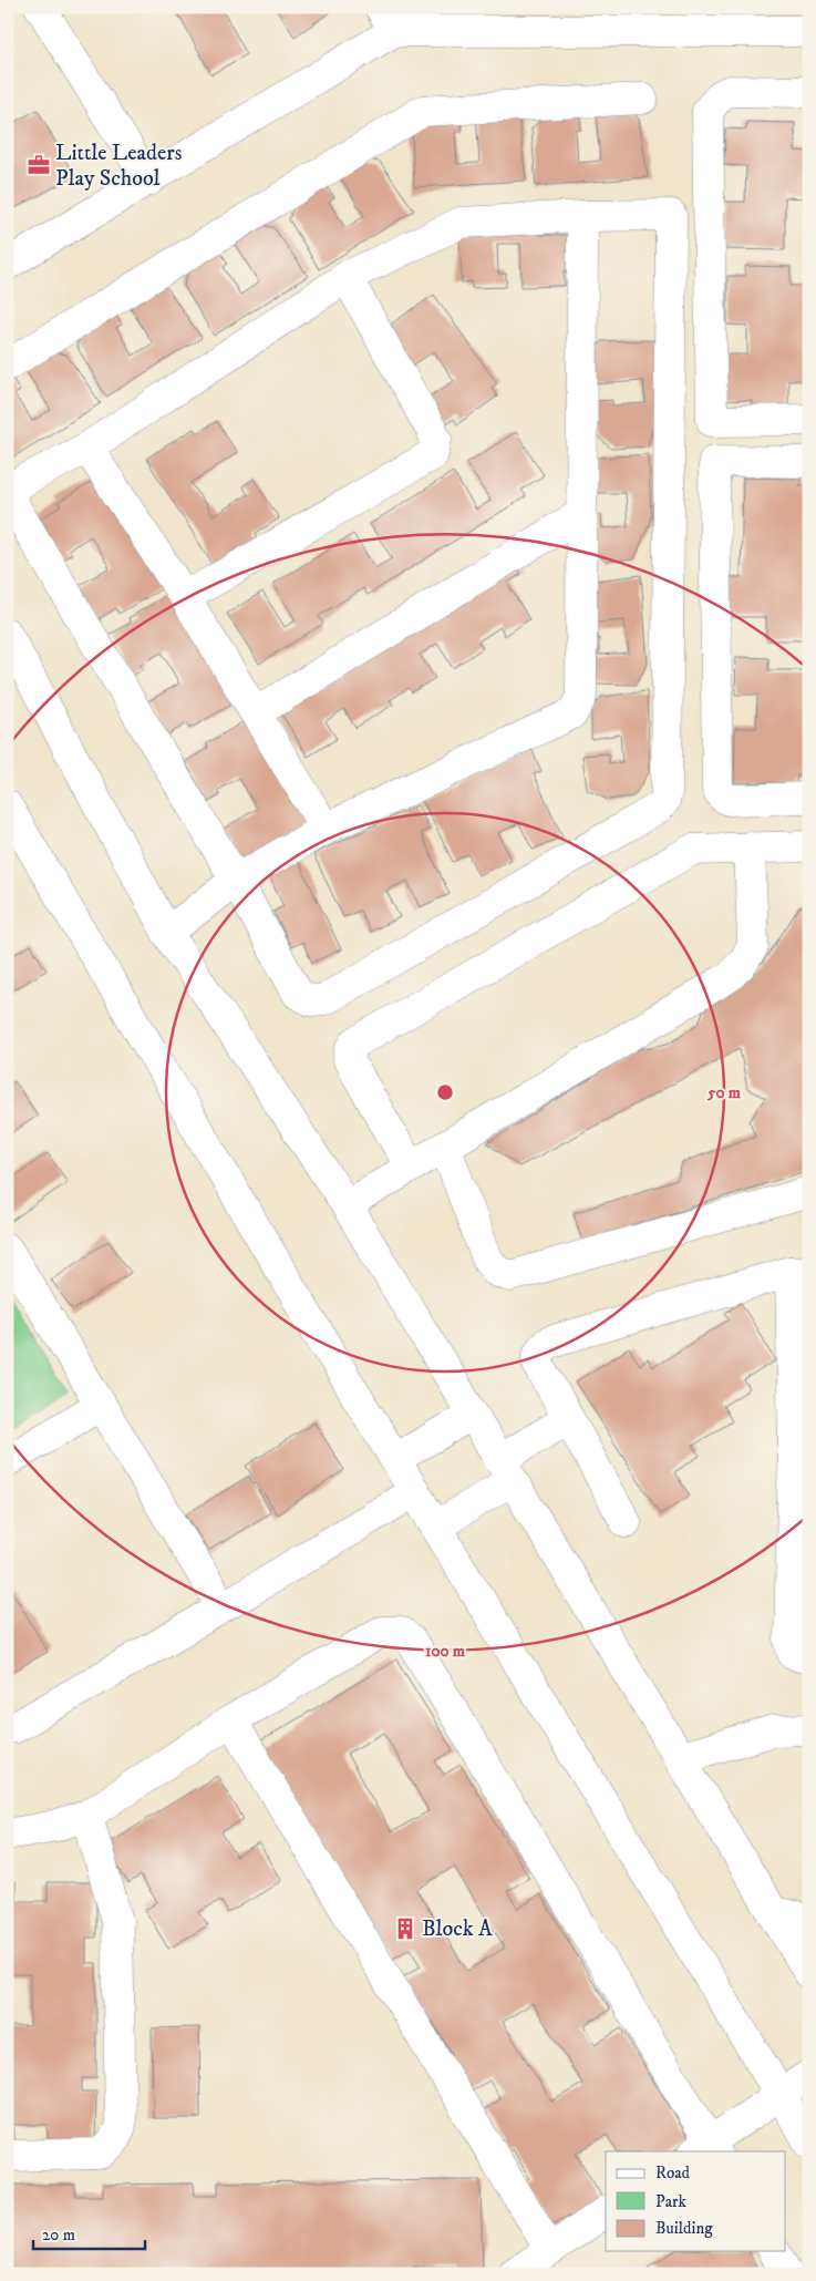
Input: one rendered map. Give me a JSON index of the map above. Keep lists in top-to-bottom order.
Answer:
{
  "places": {
    "office": ["Little Leaders Play School"],
    "building": ["Block A"]
  },
  "legend": ["Road", "Park", "Building"],
  "scale_bar": "20 m",
  "rings": ["50 m", "100 m"]
}
